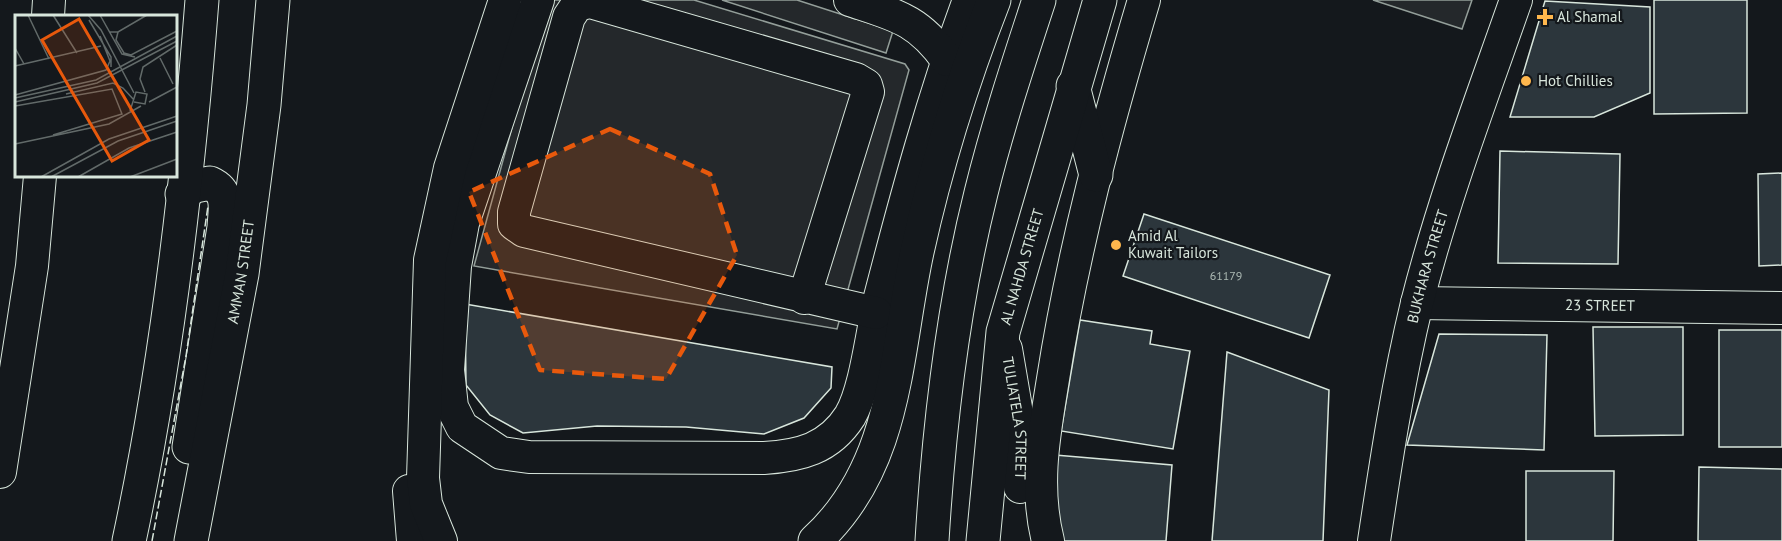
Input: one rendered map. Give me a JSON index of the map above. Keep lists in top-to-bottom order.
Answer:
{
  "streets": {
    "main road": ["AL NAHDA STREET", "AMMAN STREET"],
    "street": ["BUKHARA STREET", "23 STREET", "TULIATELA STREET"]
  },
  "crossings": [
    ["BUKHARA STREET", "23 STREET"],
    ["AL NAHDA STREET", "TULIATELA STREET"]
  ],
  "places": {
    "health": ["Al Shamal"],
    "other": ["Hot Chillies", "Amid Al Kuwait Tailors"]
  },
  "house_numbers": ["61179"]
}
